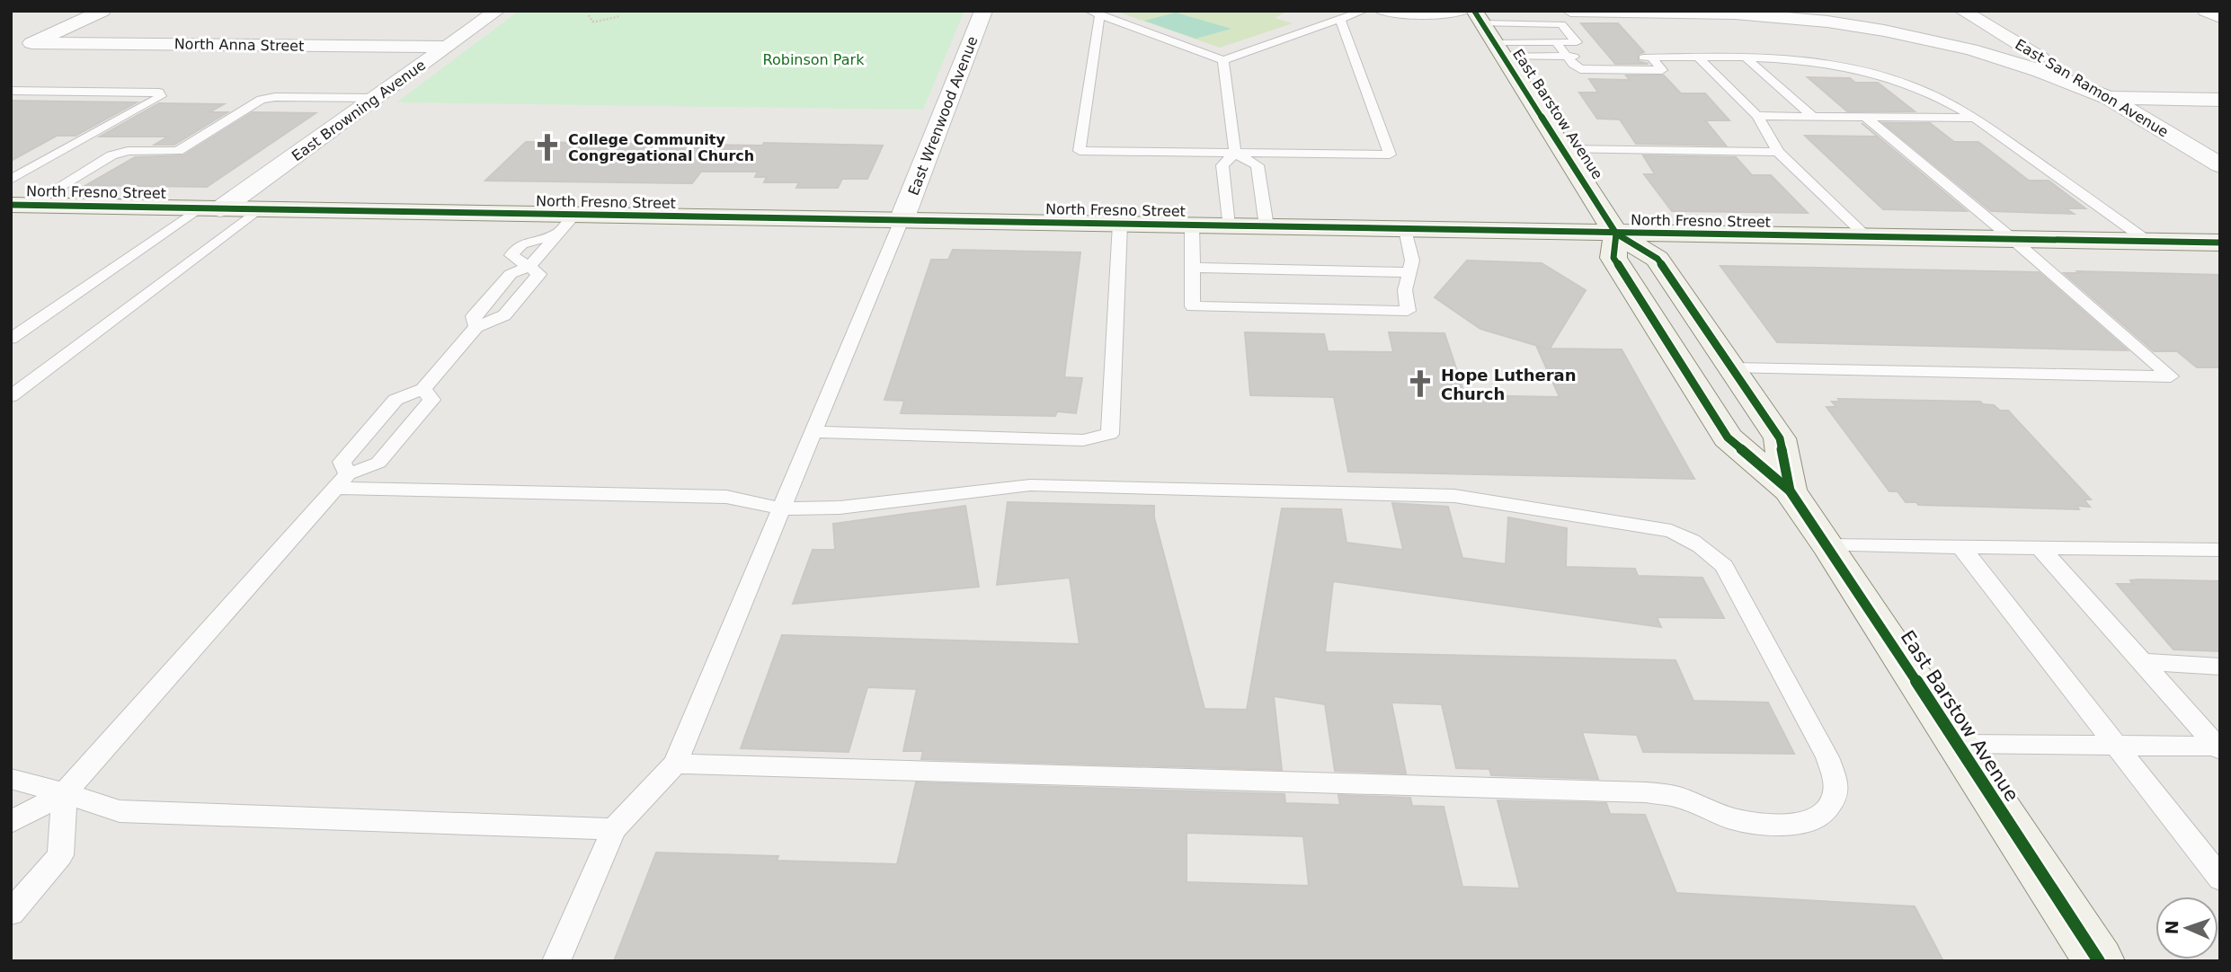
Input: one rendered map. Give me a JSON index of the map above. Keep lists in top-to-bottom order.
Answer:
{
  "streets": {
    "main road": ["East Barstow Avenue", "North Fresno Street"],
    "street": [
      "North Anna Street",
      "East San Ramon Avenue",
      "East Browning Avenue",
      "East Wrenwood Avenue"
    ]
  },
  "crossings": [
    ["North Anna Street", "East Browning Avenue"],
    ["East Browning Avenue", "North Fresno Street"],
    ["East Barstow Avenue", "North Fresno Street"],
    ["East Wrenwood Avenue", "North Fresno Street"]
  ],
  "parks": ["Robinson Park"],
  "places": {
    "church": ["College Community Congregational Church", "Hope Lutheran Church"]
  },
  "north": "left"
}
